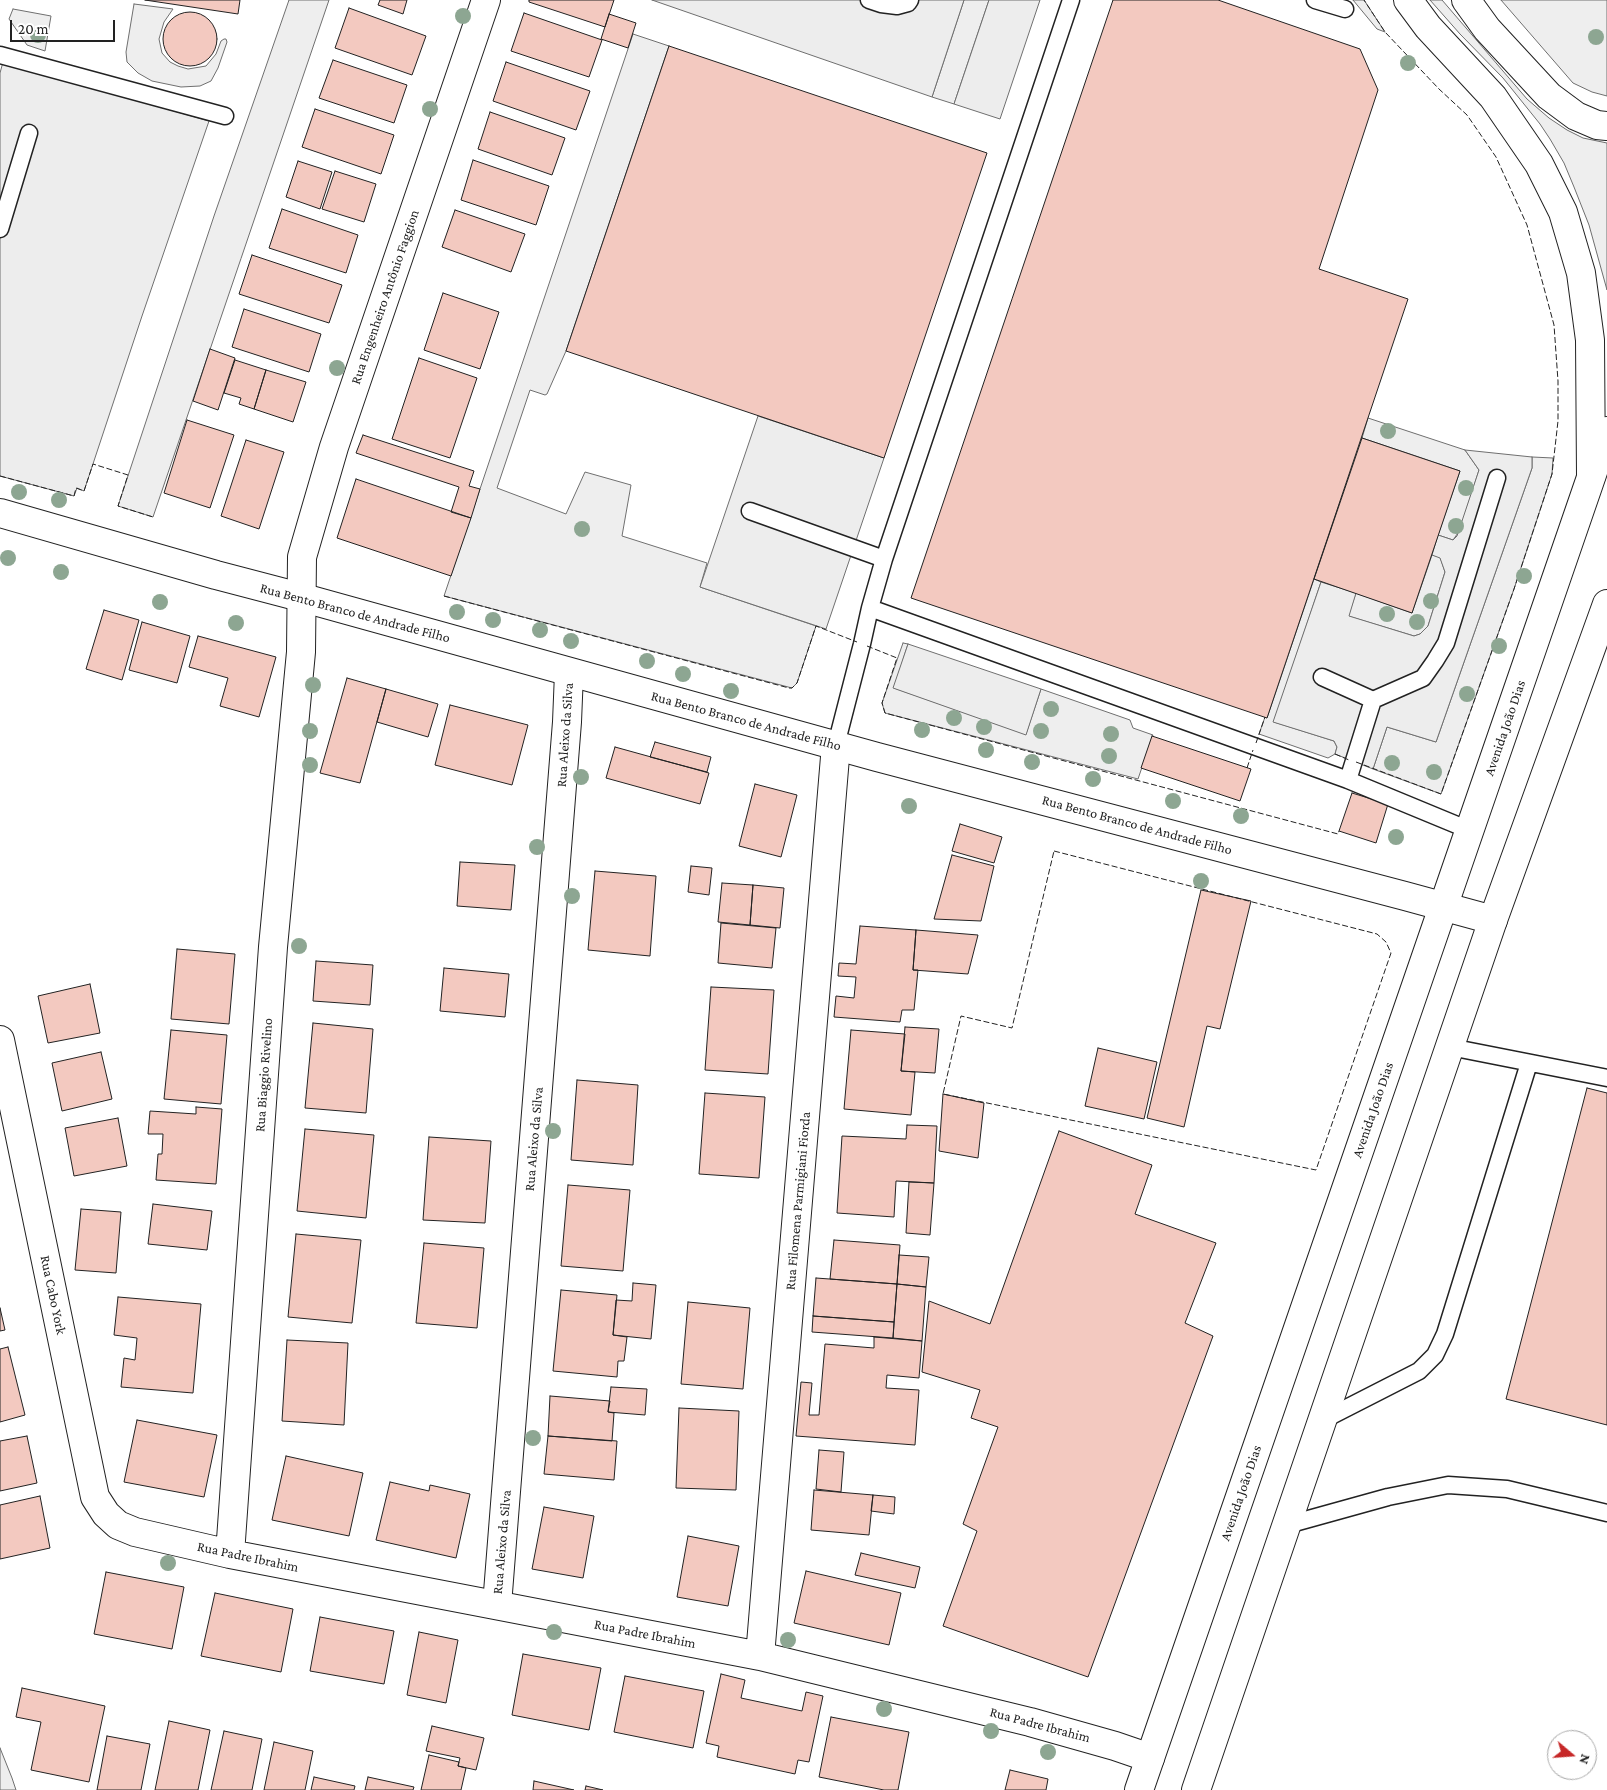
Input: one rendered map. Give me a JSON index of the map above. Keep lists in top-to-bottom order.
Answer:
{
  "streets": {
    "main road": [
      "Rua Engenheiro Antônio Faggion",
      "Rua Bento Branco de Andrade Filho",
      "Avenida João Dias",
      "Rua Aleixo da Silva",
      "Rua Biaggio Rivelino",
      "Rua Filomena Parmigiani Fiorda",
      "Rua Cabo York",
      "Rua Padre Ibrahim"
    ]
  },
  "crossings": [
    ["Rua Engenheiro Antônio Faggion", "Rua Bento Branco de Andrade Filho"],
    ["Rua Engenheiro Antônio Faggion", "Rua Biaggio Rivelino"],
    ["Rua Bento Branco de Andrade Filho", "Avenida João Dias"],
    ["Rua Bento Branco de Andrade Filho", "Rua Aleixo da Silva"],
    ["Rua Bento Branco de Andrade Filho", "Rua Biaggio Rivelino"],
    ["Rua Bento Branco de Andrade Filho", "Rua Filomena Parmigiani Fiorda"],
    ["Avenida João Dias", "Rua Padre Ibrahim"],
    ["Rua Aleixo da Silva", "Rua Padre Ibrahim"],
    ["Rua Biaggio Rivelino", "Rua Padre Ibrahim"],
    ["Rua Filomena Parmigiani Fiorda", "Rua Padre Ibrahim"],
    ["Rua Cabo York", "Rua Padre Ibrahim"]
  ],
  "scale_bar": "20 m",
  "north": "right"
}
